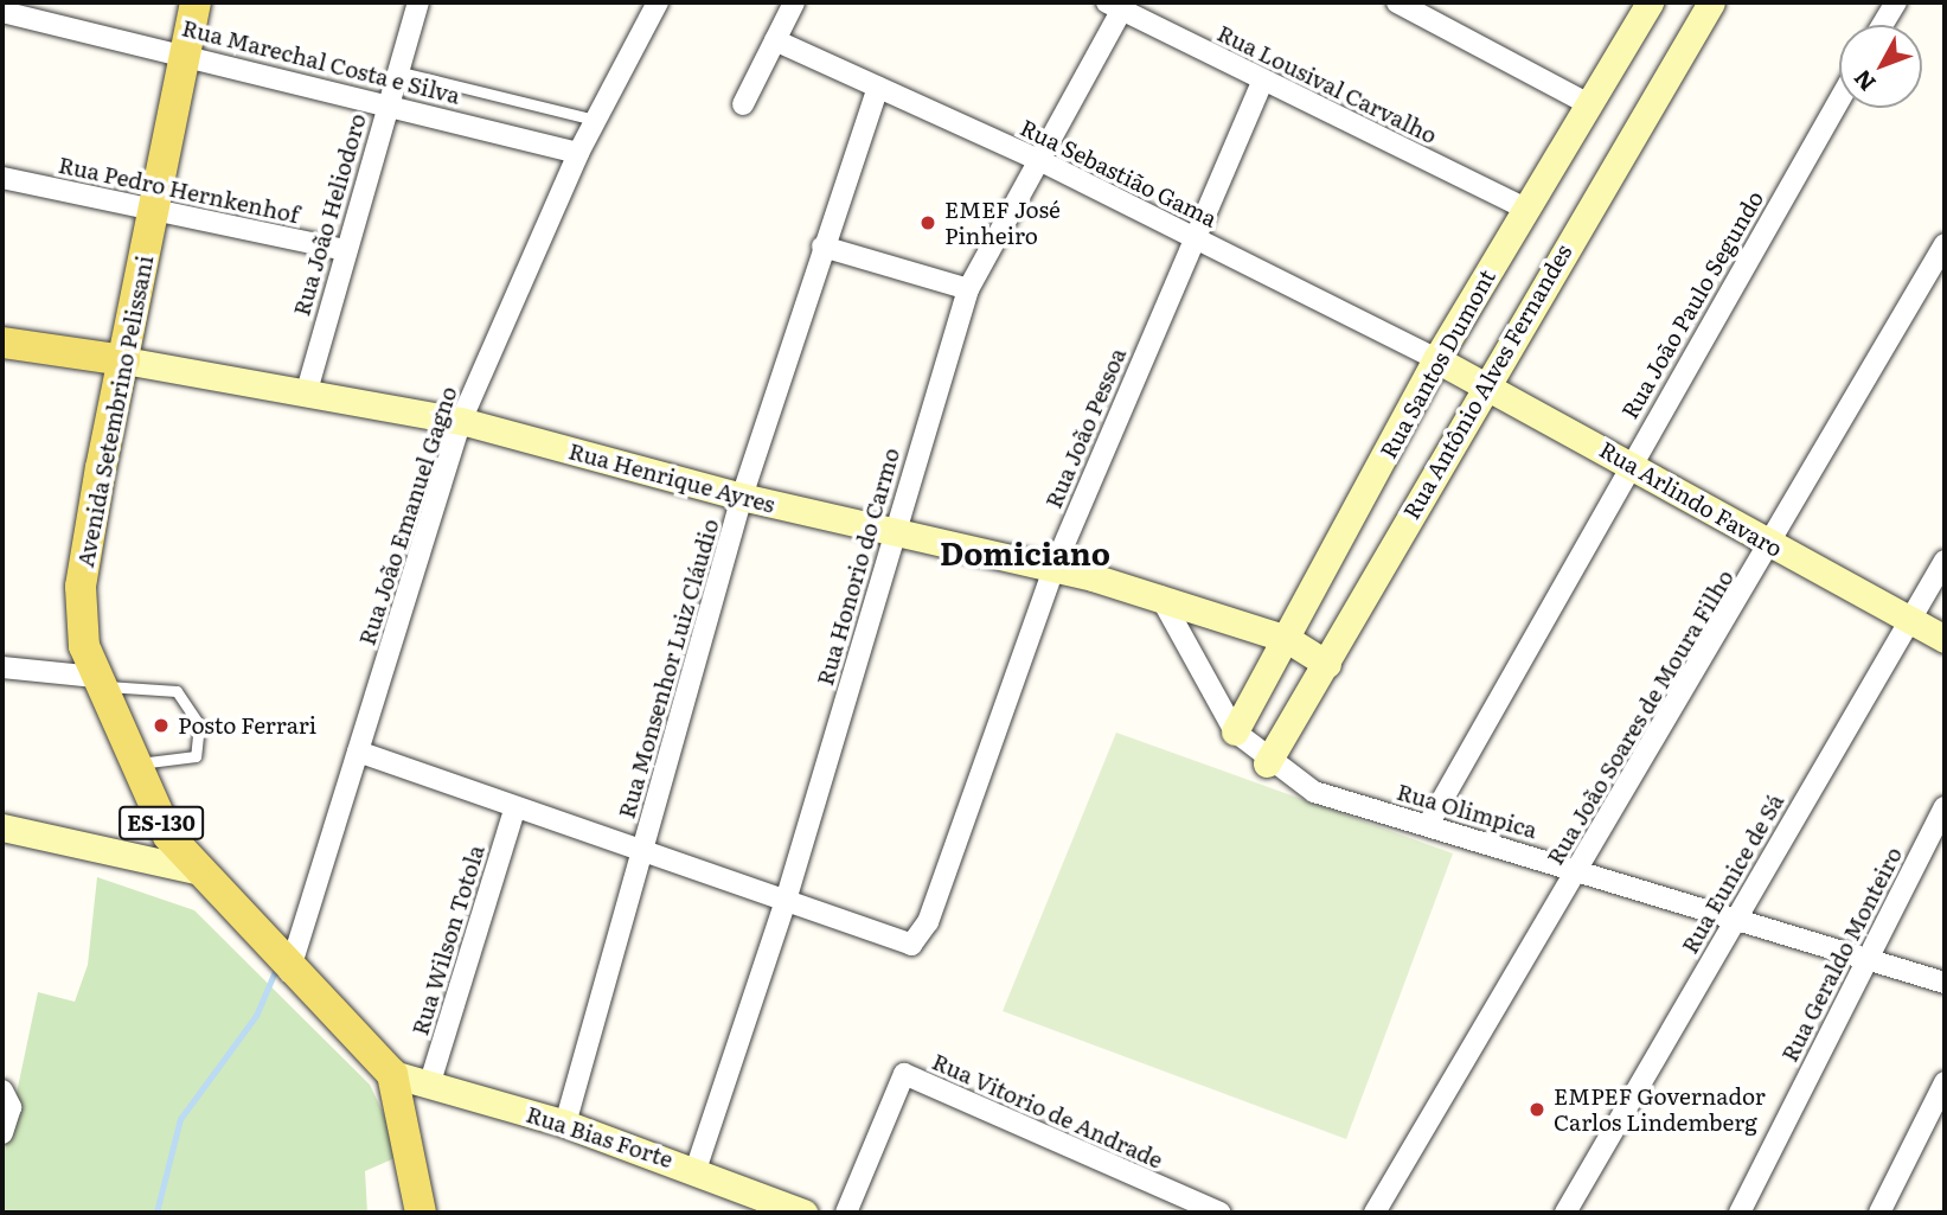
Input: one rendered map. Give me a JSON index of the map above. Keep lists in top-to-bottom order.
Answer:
{
  "streets": {
    "main road": ["Avenida Setembrino Pelissani", "Rua Henrique Ayres", "ES-130"],
    "street": [
      "Rua Marechal Costa e Silva",
      "Rua Lousival Carvalho",
      "Rua Sebastião Gama",
      "Rua Pedro Hernkenhof",
      "Rua João Heliodoro",
      "Rua João Paulo Segundo",
      "Rua Santos Dumont",
      "Rua Antônio Alves Fernandes",
      "Rua João Pessoa",
      "Rua Arlindo Favaro",
      "Rua João Emanuel Gagno",
      "Rua Honorio do Carmo",
      "Rua Monsenhor Luiz Cláudio",
      "Rua João Soares de Moura Filho",
      "Rua Olimpica",
      "Rua Eunice de Sá",
      "Rua Wilson Totola",
      "Rua Geraldo Monteiro",
      "Rua Vitorio de Andrade",
      "Rua Bias Forte"
    ]
  },
  "crossings": [
    ["Rua Marechal Costa e Silva", "Rua João Heliodoro"],
    ["Rua Marechal Costa e Silva", "Avenida Setembrino Pelissani"],
    ["Rua Marechal Costa e Silva", "Rua João Emanuel Gagno"],
    ["Rua Lousival Carvalho", "Rua Santos Dumont"],
    ["Rua Lousival Carvalho", "Rua João Pessoa"],
    ["Rua Lousival Carvalho", "Rua Honorio do Carmo"],
    ["Rua Sebastião Gama", "Rua Santos Dumont"],
    ["Rua Sebastião Gama", "Rua João Pessoa"],
    ["Rua Sebastião Gama", "Rua Arlindo Favaro"],
    ["Rua Sebastião Gama", "Rua Honorio do Carmo"],
    ["Rua Sebastião Gama", "Rua Monsenhor Luiz Cláudio"],
    ["Rua Pedro Hernkenhof", "Rua João Heliodoro"],
    ["Rua Pedro Hernkenhof", "Avenida Setembrino Pelissani"],
    ["Rua João Heliodoro", "Rua Henrique Ayres"],
    ["Rua João Paulo Segundo", "Rua Arlindo Favaro"],
    ["Rua João Paulo Segundo", "Rua Olimpica"],
    ["Rua Santos Dumont", "Rua Henrique Ayres"],
    ["Rua Santos Dumont", "Rua Arlindo Favaro"],
    ["Rua Santos Dumont", "Rua Olimpica"],
    ["Rua Antônio Alves Fernandes", "Rua Henrique Ayres"],
    ["Rua Antônio Alves Fernandes", "Rua Arlindo Favaro"],
    ["Rua Antônio Alves Fernandes", "Rua Olimpica"],
    ["Avenida Setembrino Pelissani", "Rua Henrique Ayres"],
    ["Avenida Setembrino Pelissani", "Rua João Emanuel Gagno"],
    ["Avenida Setembrino Pelissani", "Rua Bias Forte"],
    ["Rua João Pessoa", "Rua Henrique Ayres"],
    ["Rua João Pessoa", "Rua Honorio do Carmo"],
    ["Rua Henrique Ayres", "Rua João Emanuel Gagno"],
    ["Rua Henrique Ayres", "Rua Honorio do Carmo"],
    ["Rua Henrique Ayres", "Rua Monsenhor Luiz Cláudio"],
    ["Rua Henrique Ayres", "Rua Olimpica"],
    ["Rua Arlindo Favaro", "Rua João Soares de Moura Filho"],
    ["Rua Arlindo Favaro", "Rua Eunice de Sá"],
    ["Rua Honorio do Carmo", "Rua Bias Forte"],
    ["Rua Monsenhor Luiz Cláudio", "Rua Bias Forte"],
    ["Rua João Soares de Moura Filho", "Rua Olimpica"],
    ["Rua Olimpica", "Rua Eunice de Sá"],
    ["Rua Olimpica", "Rua Geraldo Monteiro"],
    ["Rua Wilson Totola", "Rua Bias Forte"]
  ],
  "districts": ["Domiciano"],
  "places": ["EMEF José Pinheiro", "Posto Ferrari", "EMPEF Governador Carlos Lindemberg"],
  "north": "bottom left"
}
